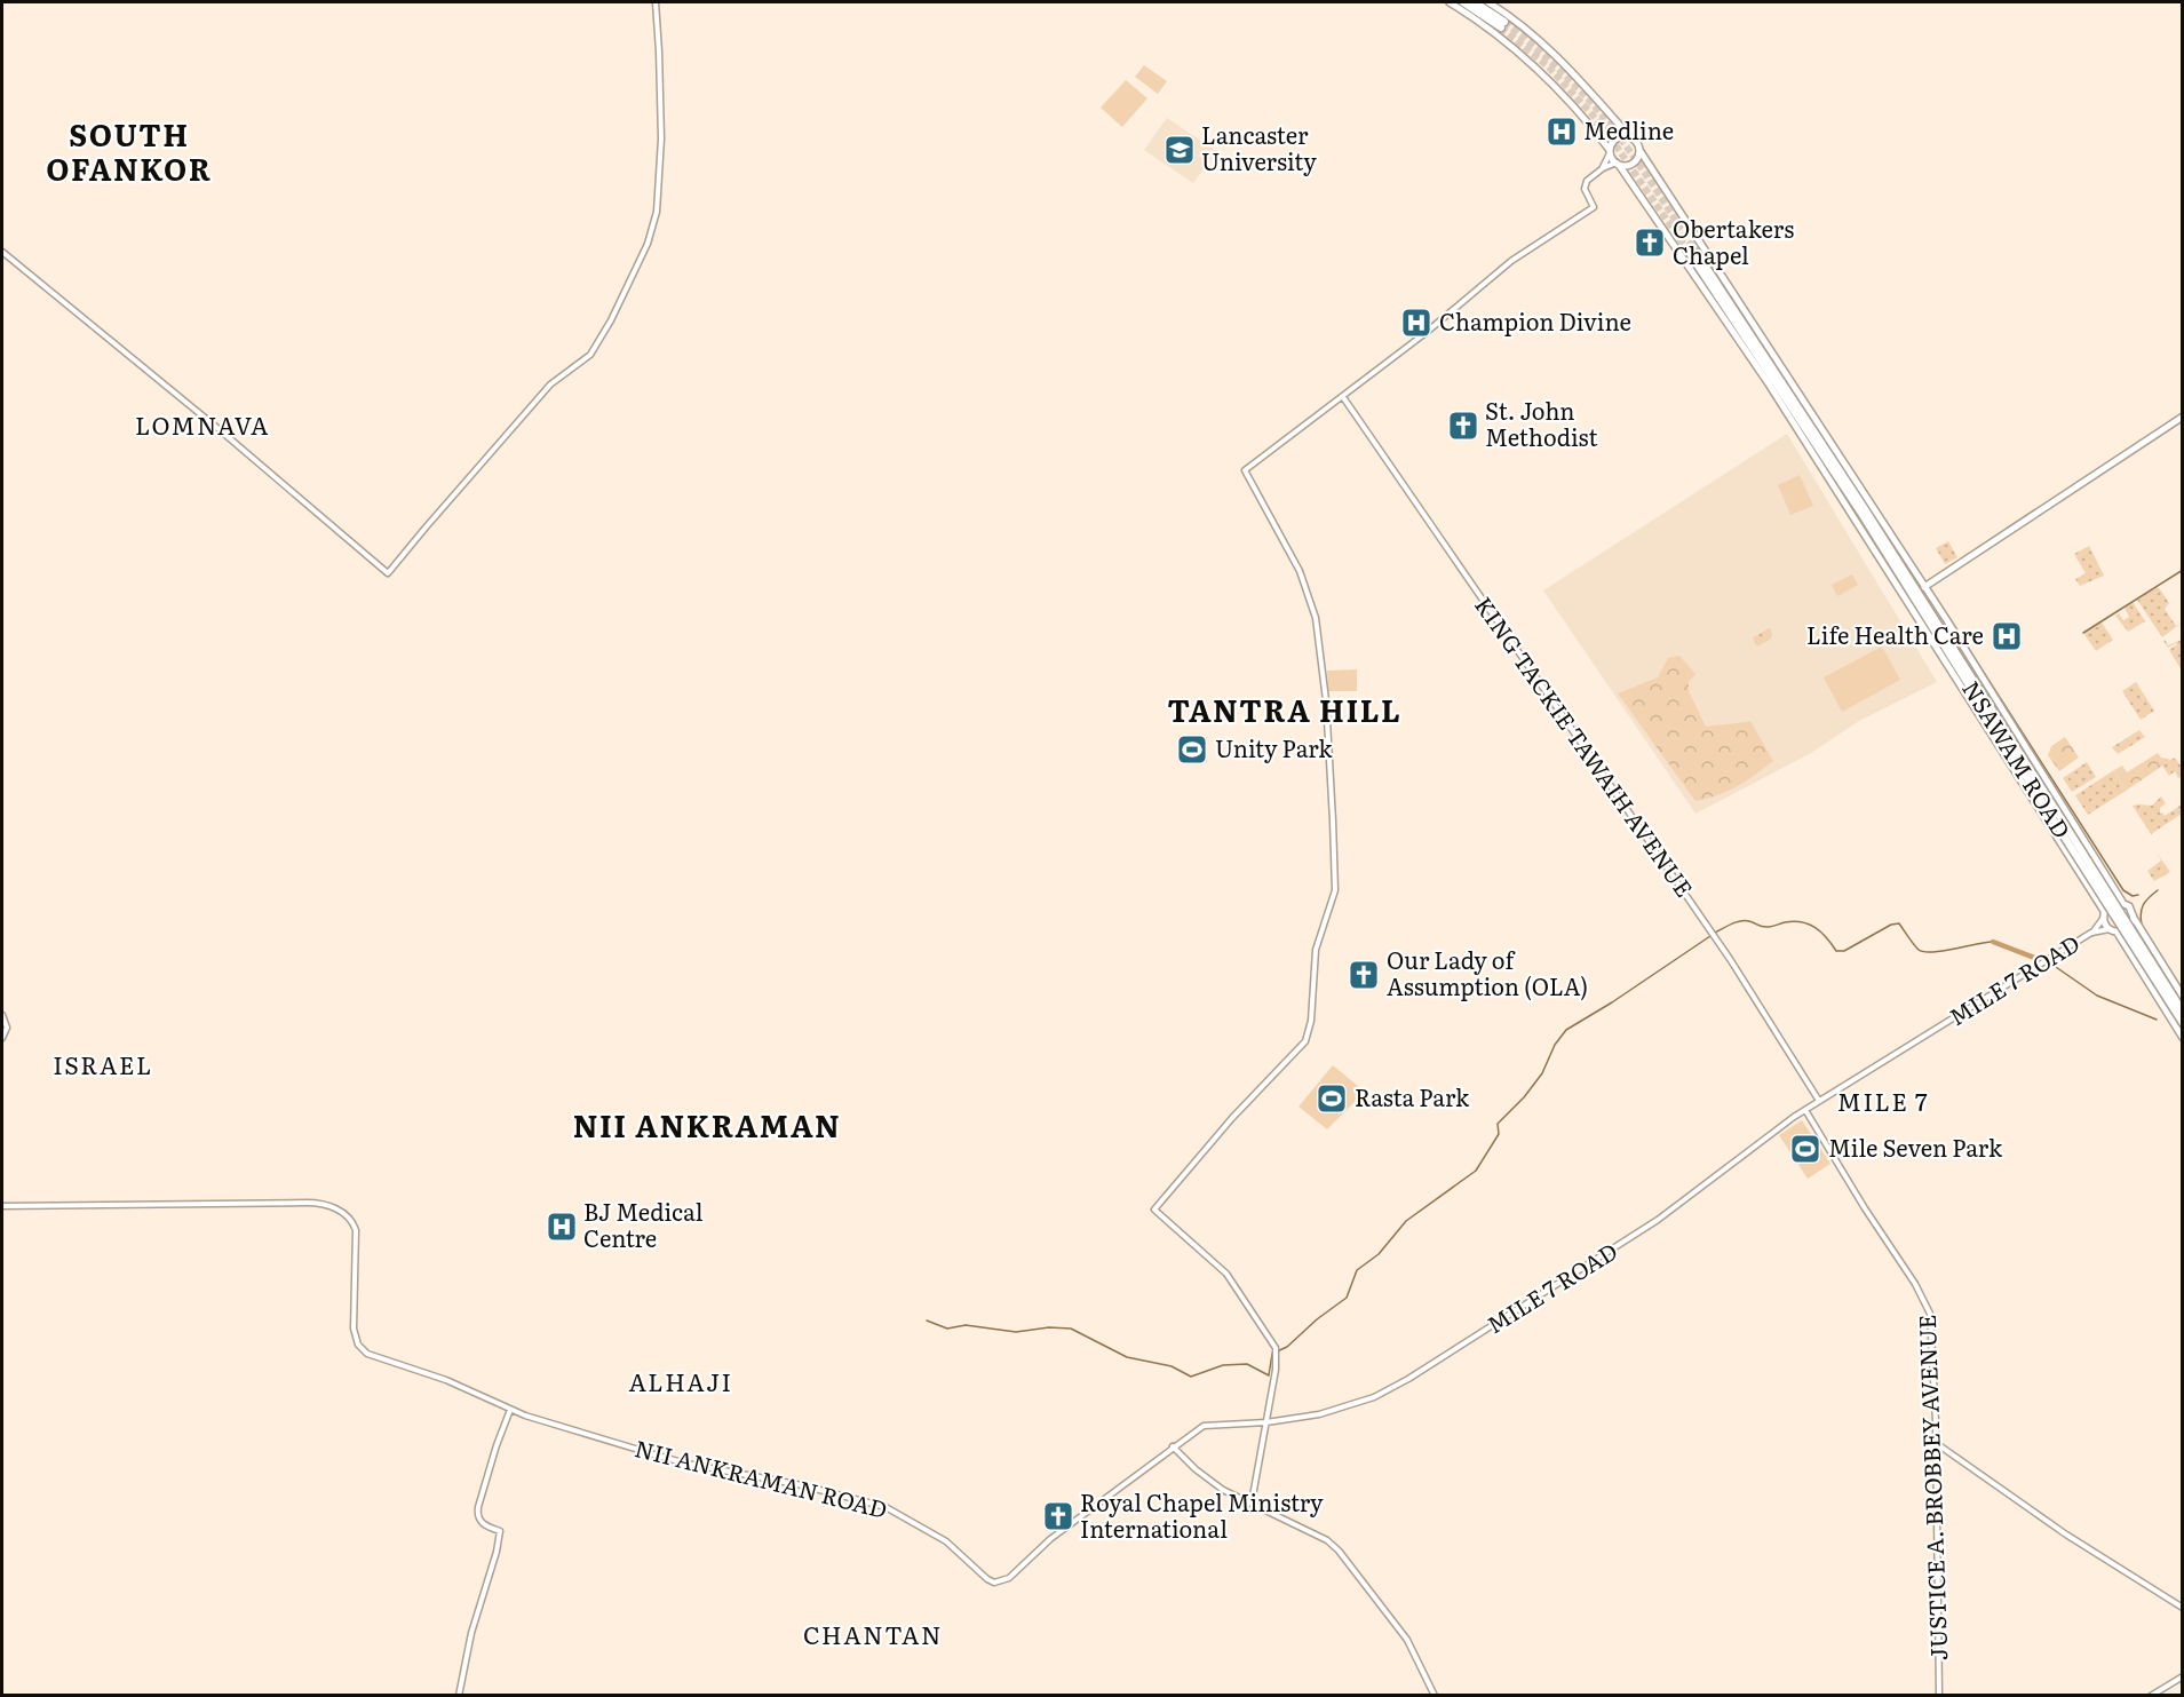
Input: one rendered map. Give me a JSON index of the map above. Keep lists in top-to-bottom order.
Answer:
{
  "streets": {
    "highway": ["NSAWAM ROAD"],
    "street": [
      "KING TACKIE TAWAIH AVENUE",
      "MILE 7 ROAD",
      "NII ANKRAMAN ROAD",
      "JUSTICE A. BROBBEY AVENUE"
    ]
  },
  "crossings": [
    ["KING TACKIE TAWAIH AVENUE", "MILE 7 ROAD"],
    ["MILE 7 ROAD", "NII ANKRAMAN ROAD"],
    ["MILE 7 ROAD", "JUSTICE A. BROBBEY AVENUE"]
  ],
  "districts": [
    "SOUTH OFANKOR",
    "LOMNAVA",
    "TANTRA HILL",
    "ISRAEL",
    "MILE 7",
    "NII ANKRAMAN",
    "ALHAJI",
    "CHANTAN"
  ],
  "places": {
    "hospital": [
      "Medline",
      "Champion Divine",
      "Life Health Care",
      "BJ Medical Centre"
    ],
    "school or university": ["Lancaster University"],
    "church": [
      "Obertakers Chapel",
      "St. John Methodist",
      "Our Lady of Assumption (OLA)",
      "Royal Chapel Ministry International"
    ],
    "sports": ["Unity Park", "Rasta Park", "Mile Seven Park"]
  }
}
